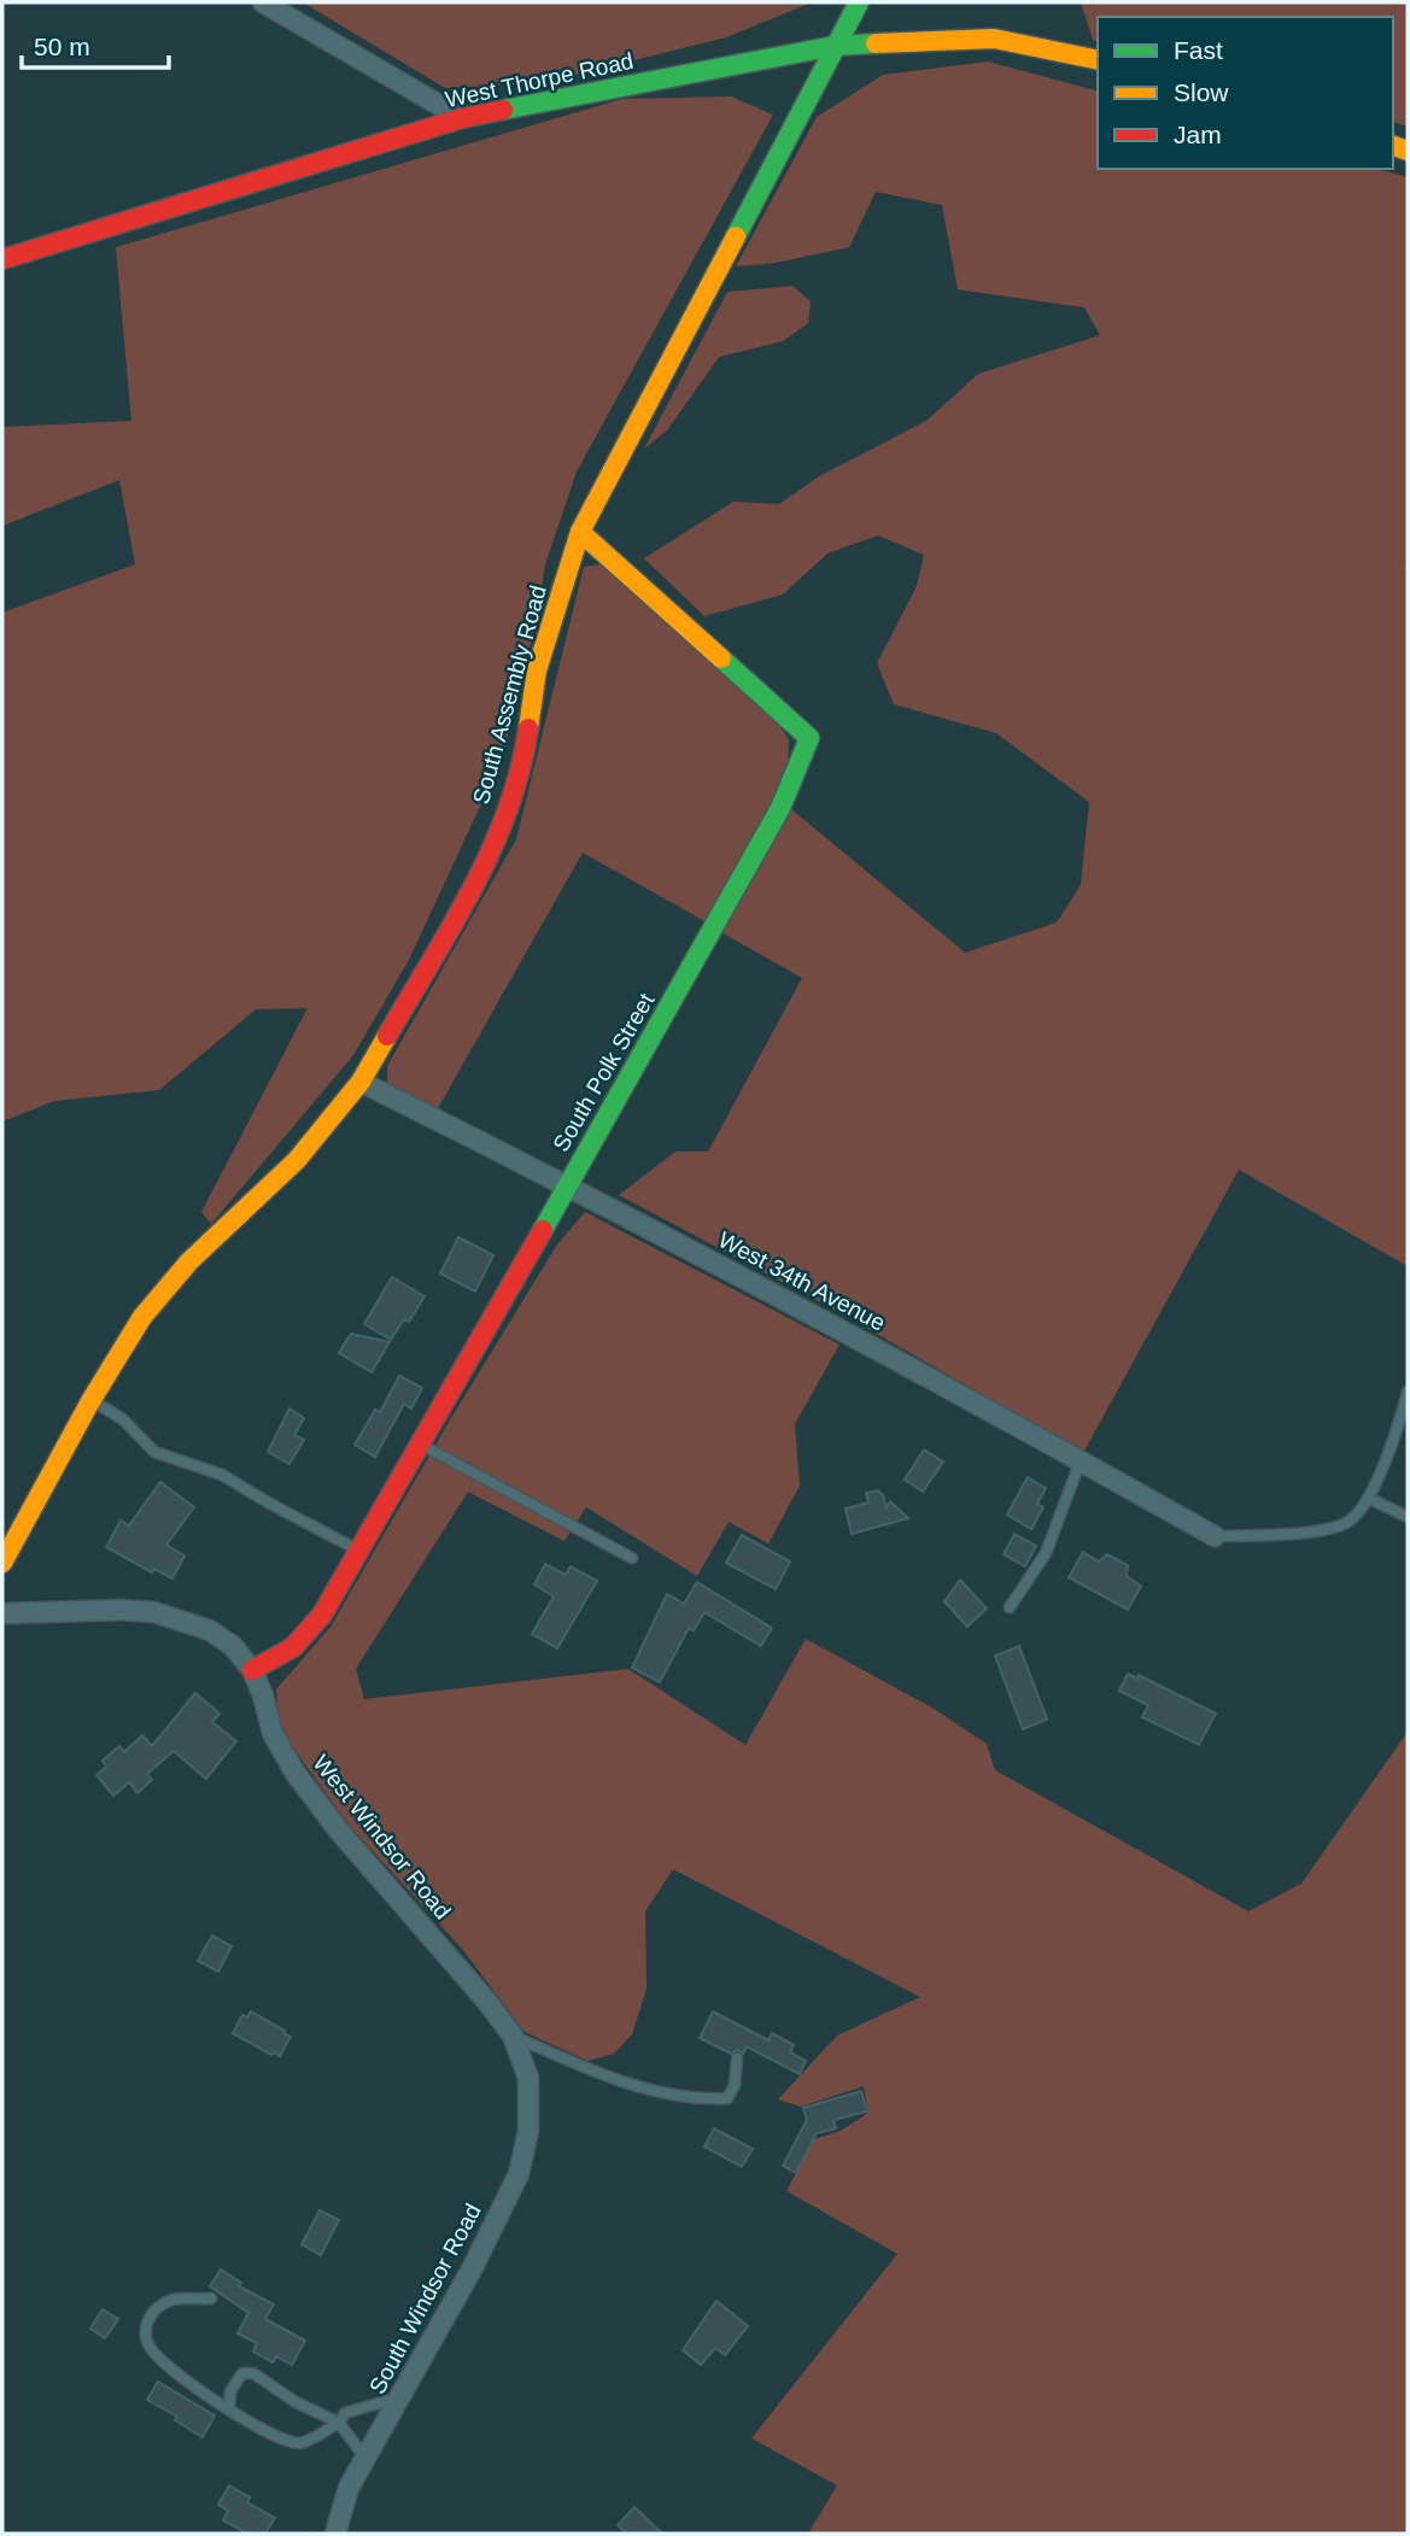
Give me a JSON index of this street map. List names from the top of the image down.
{
  "streets": {
    "street": [
      "West Thorpe Road",
      "South Assembly Road",
      "South Polk Street",
      "West 34th Avenue",
      "West Windsor Road",
      "South Windsor Road"
    ]
  },
  "crossings": [
    ["West Thorpe Road", "South Assembly Road"],
    ["South Assembly Road", "South Polk Street"],
    ["South Assembly Road", "West 34th Avenue"],
    ["South Polk Street", "West 34th Avenue"],
    ["South Polk Street", "West Windsor Road"],
    ["West Windsor Road", "South Windsor Road"]
  ],
  "legend": ["Fast", "Slow", "Jam"],
  "scale_bar": "50 m"
}
